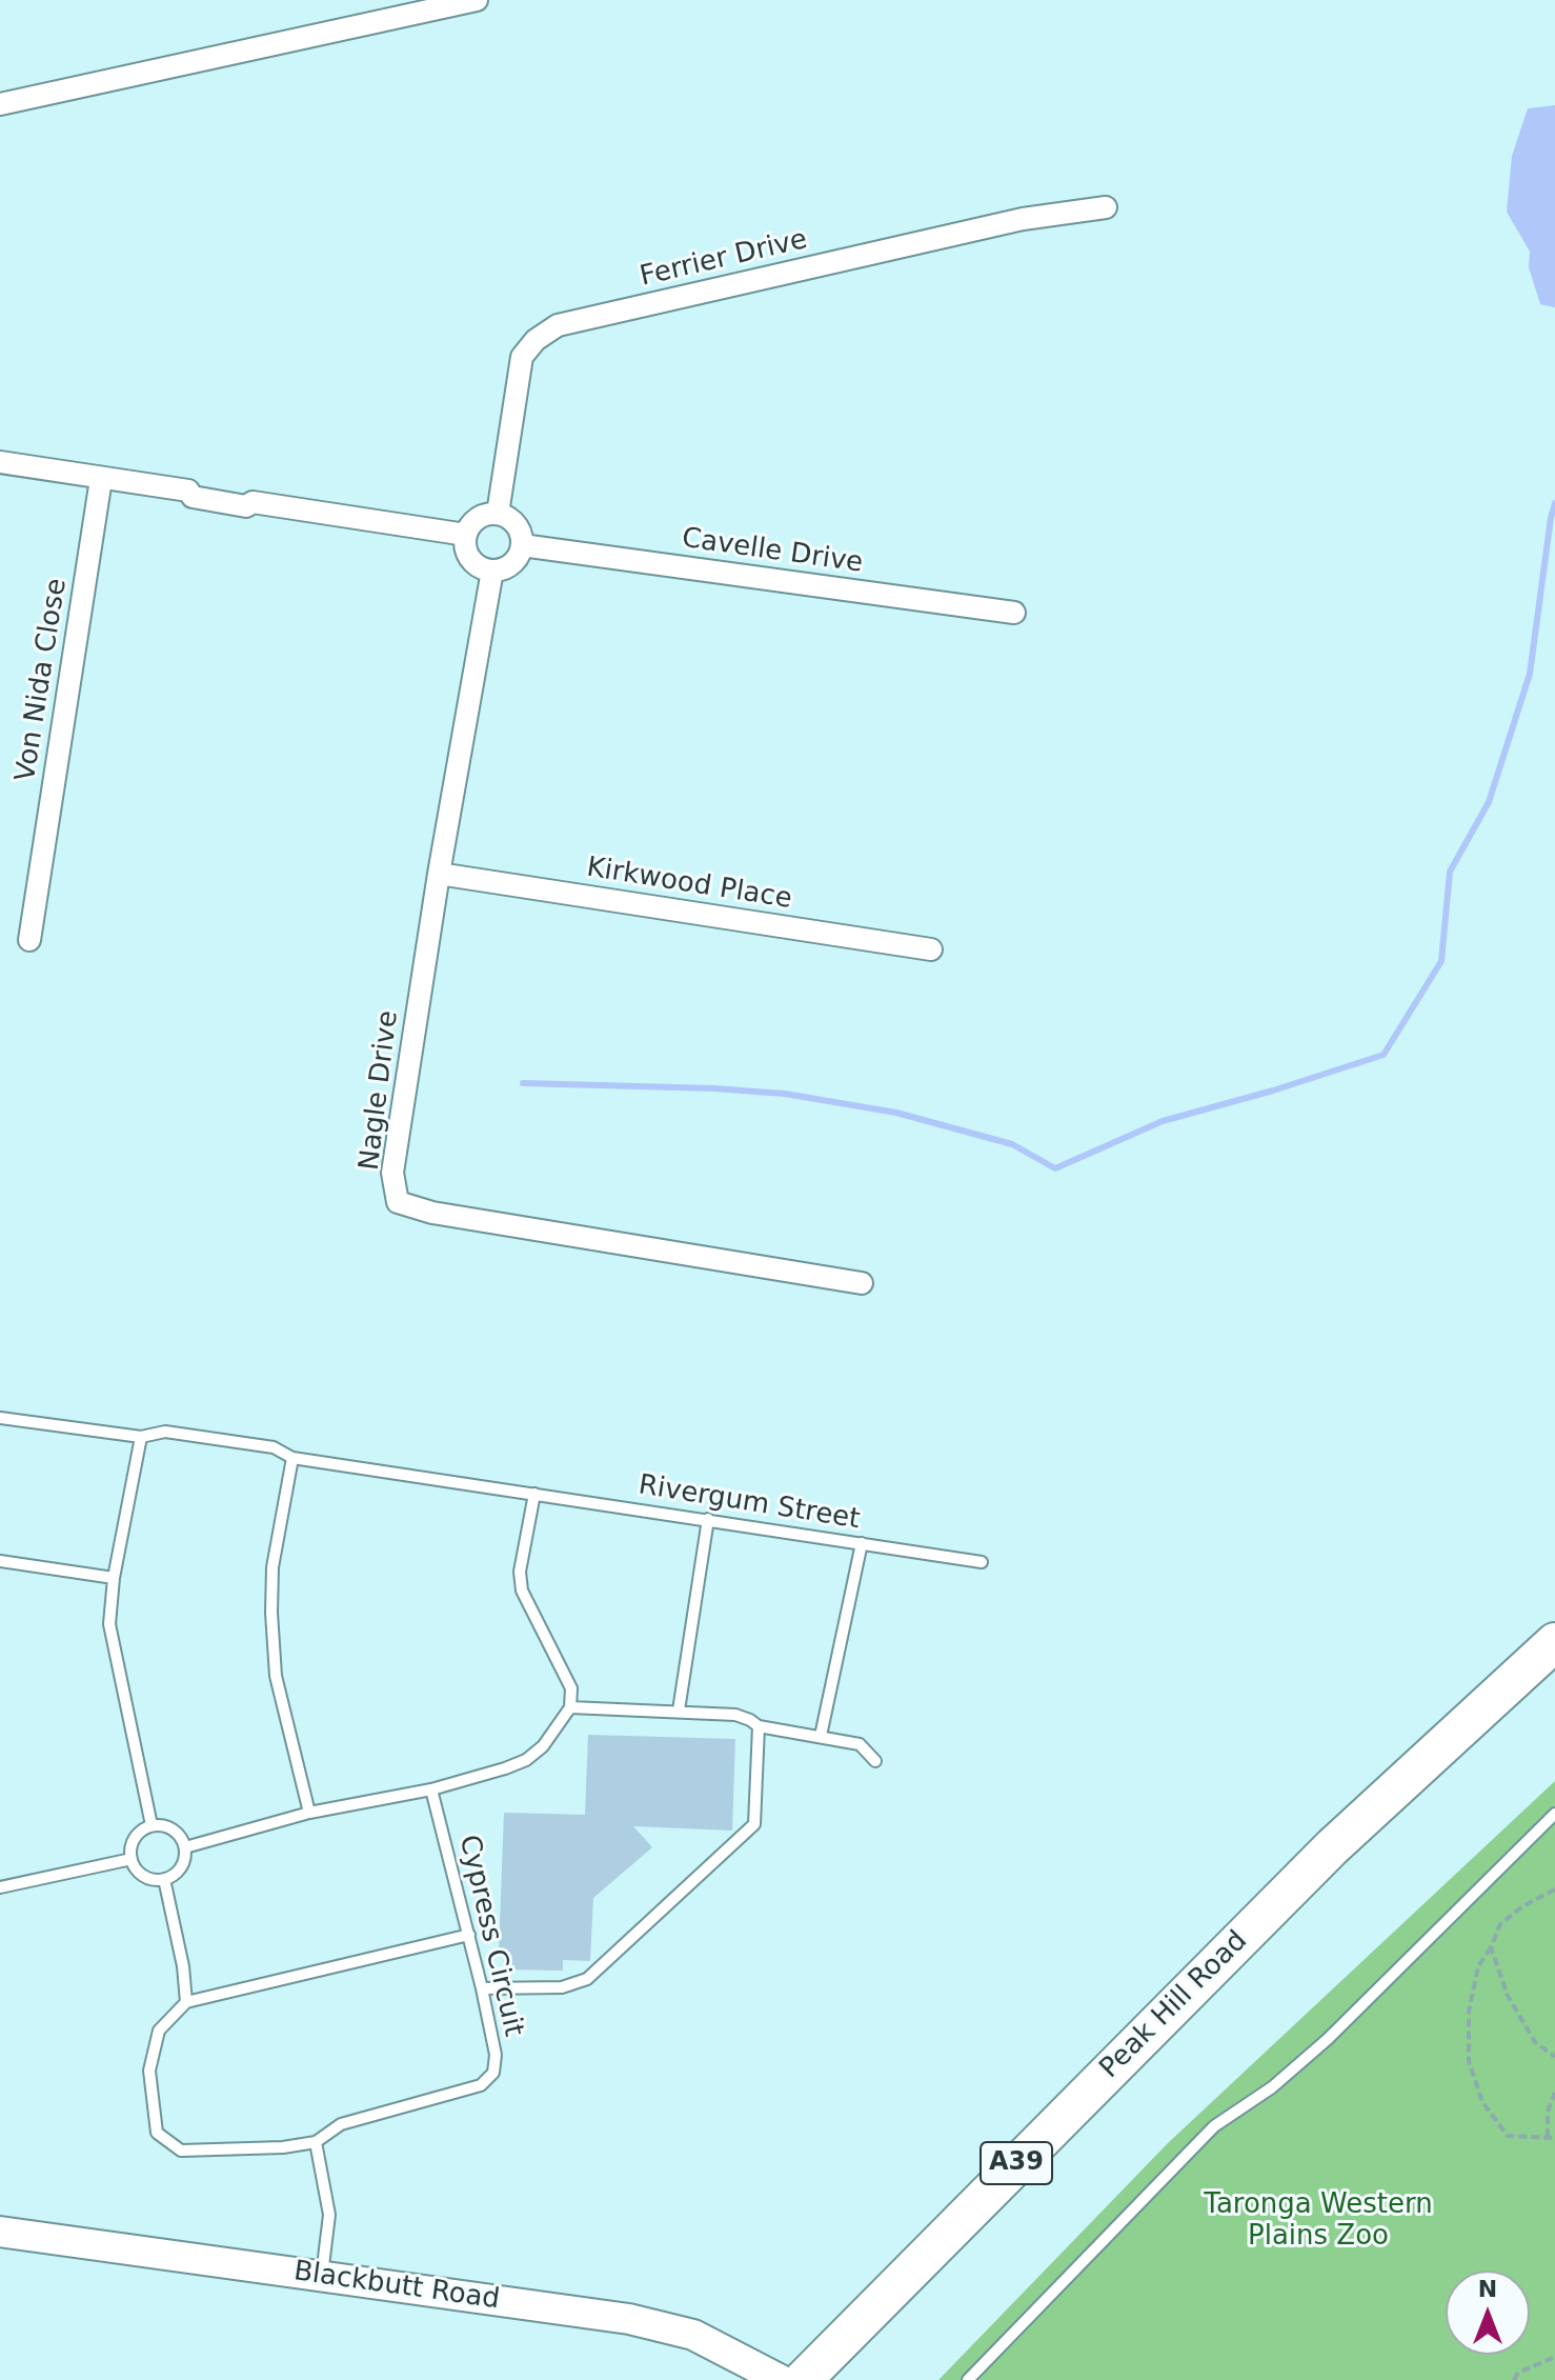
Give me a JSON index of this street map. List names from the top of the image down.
{
  "streets": {
    "highway": ["Peak Hill Road", "A39"],
    "street": [
      "Ferrier Drive",
      "Cavelle Drive",
      "Von Nida Close",
      "Kirkwood Place",
      "Nagle Drive",
      "Blackbutt Road"
    ],
    "lane": ["Rivergum Street", "Cypress Circuit"]
  },
  "crossings": [
    ["Ferrier Drive", "Cavelle Drive"],
    ["Ferrier Drive", "Nagle Drive"],
    ["Cavelle Drive", "Nagle Drive"],
    ["Kirkwood Place", "Nagle Drive"]
  ],
  "parks": ["Taronga Western Plains Zoo"],
  "north": "top"
}
